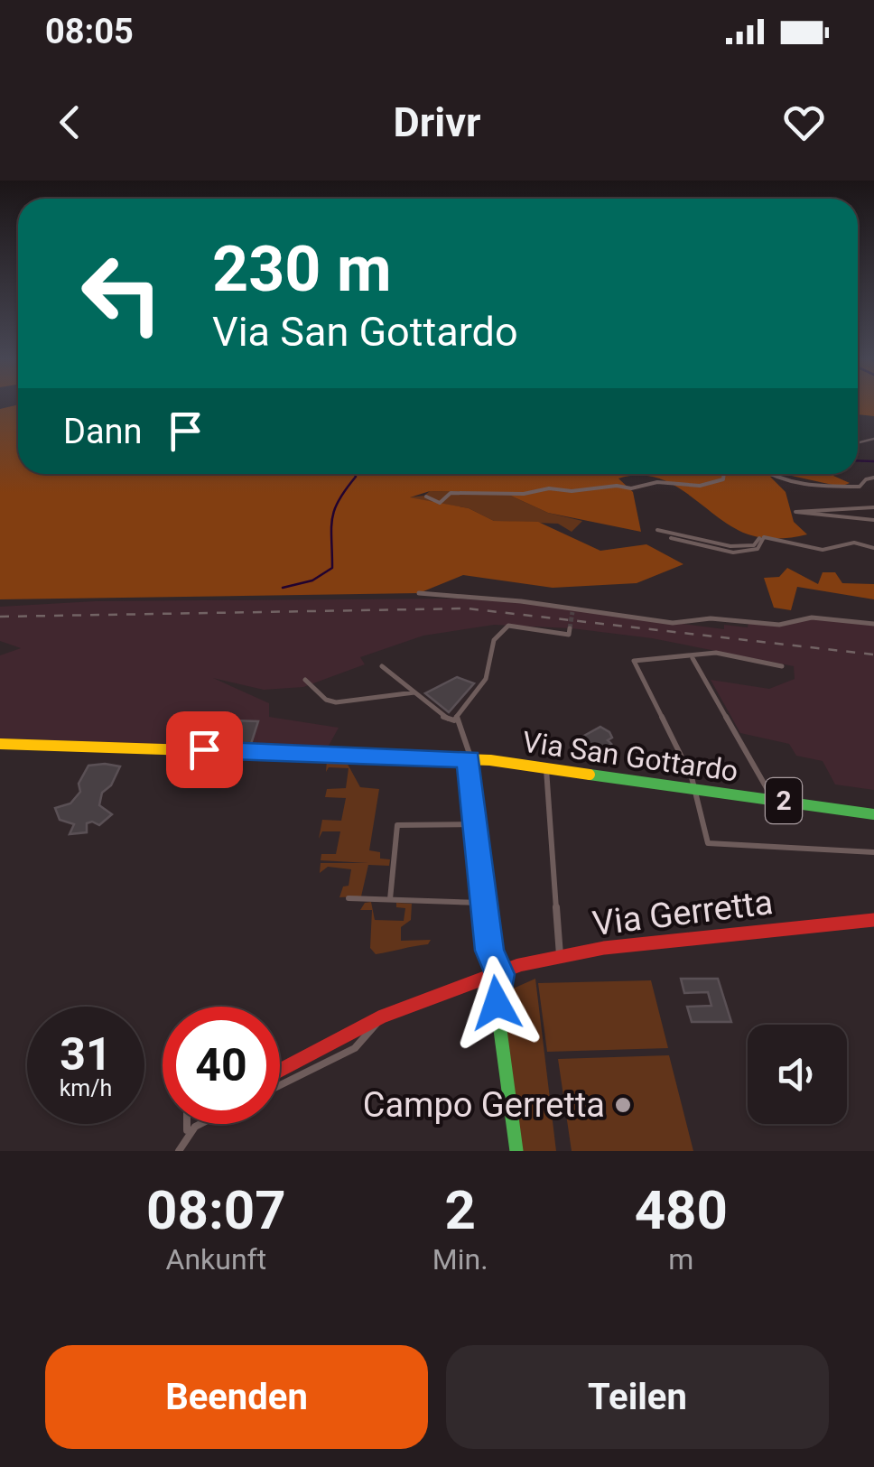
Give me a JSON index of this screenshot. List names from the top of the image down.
{
  "streets": {
    "main road": ["Via San Gottardo", "2", "Via Gerretta"]
  },
  "places": ["Campo Gerretta"],
  "page": {
    "status": "08:05",
    "header": "Drivr",
    "turn": ["230 m", "Via San Gottardo"],
    "then": "Dann",
    "speed": "31 km/h",
    "limit": "40",
    "eta": [
      "08:07",
      "Ankunft",
      "2",
      "Min.",
      "480",
      "m"
    ],
    "buttons": ["Beenden", "Teilen"]
  }
}
